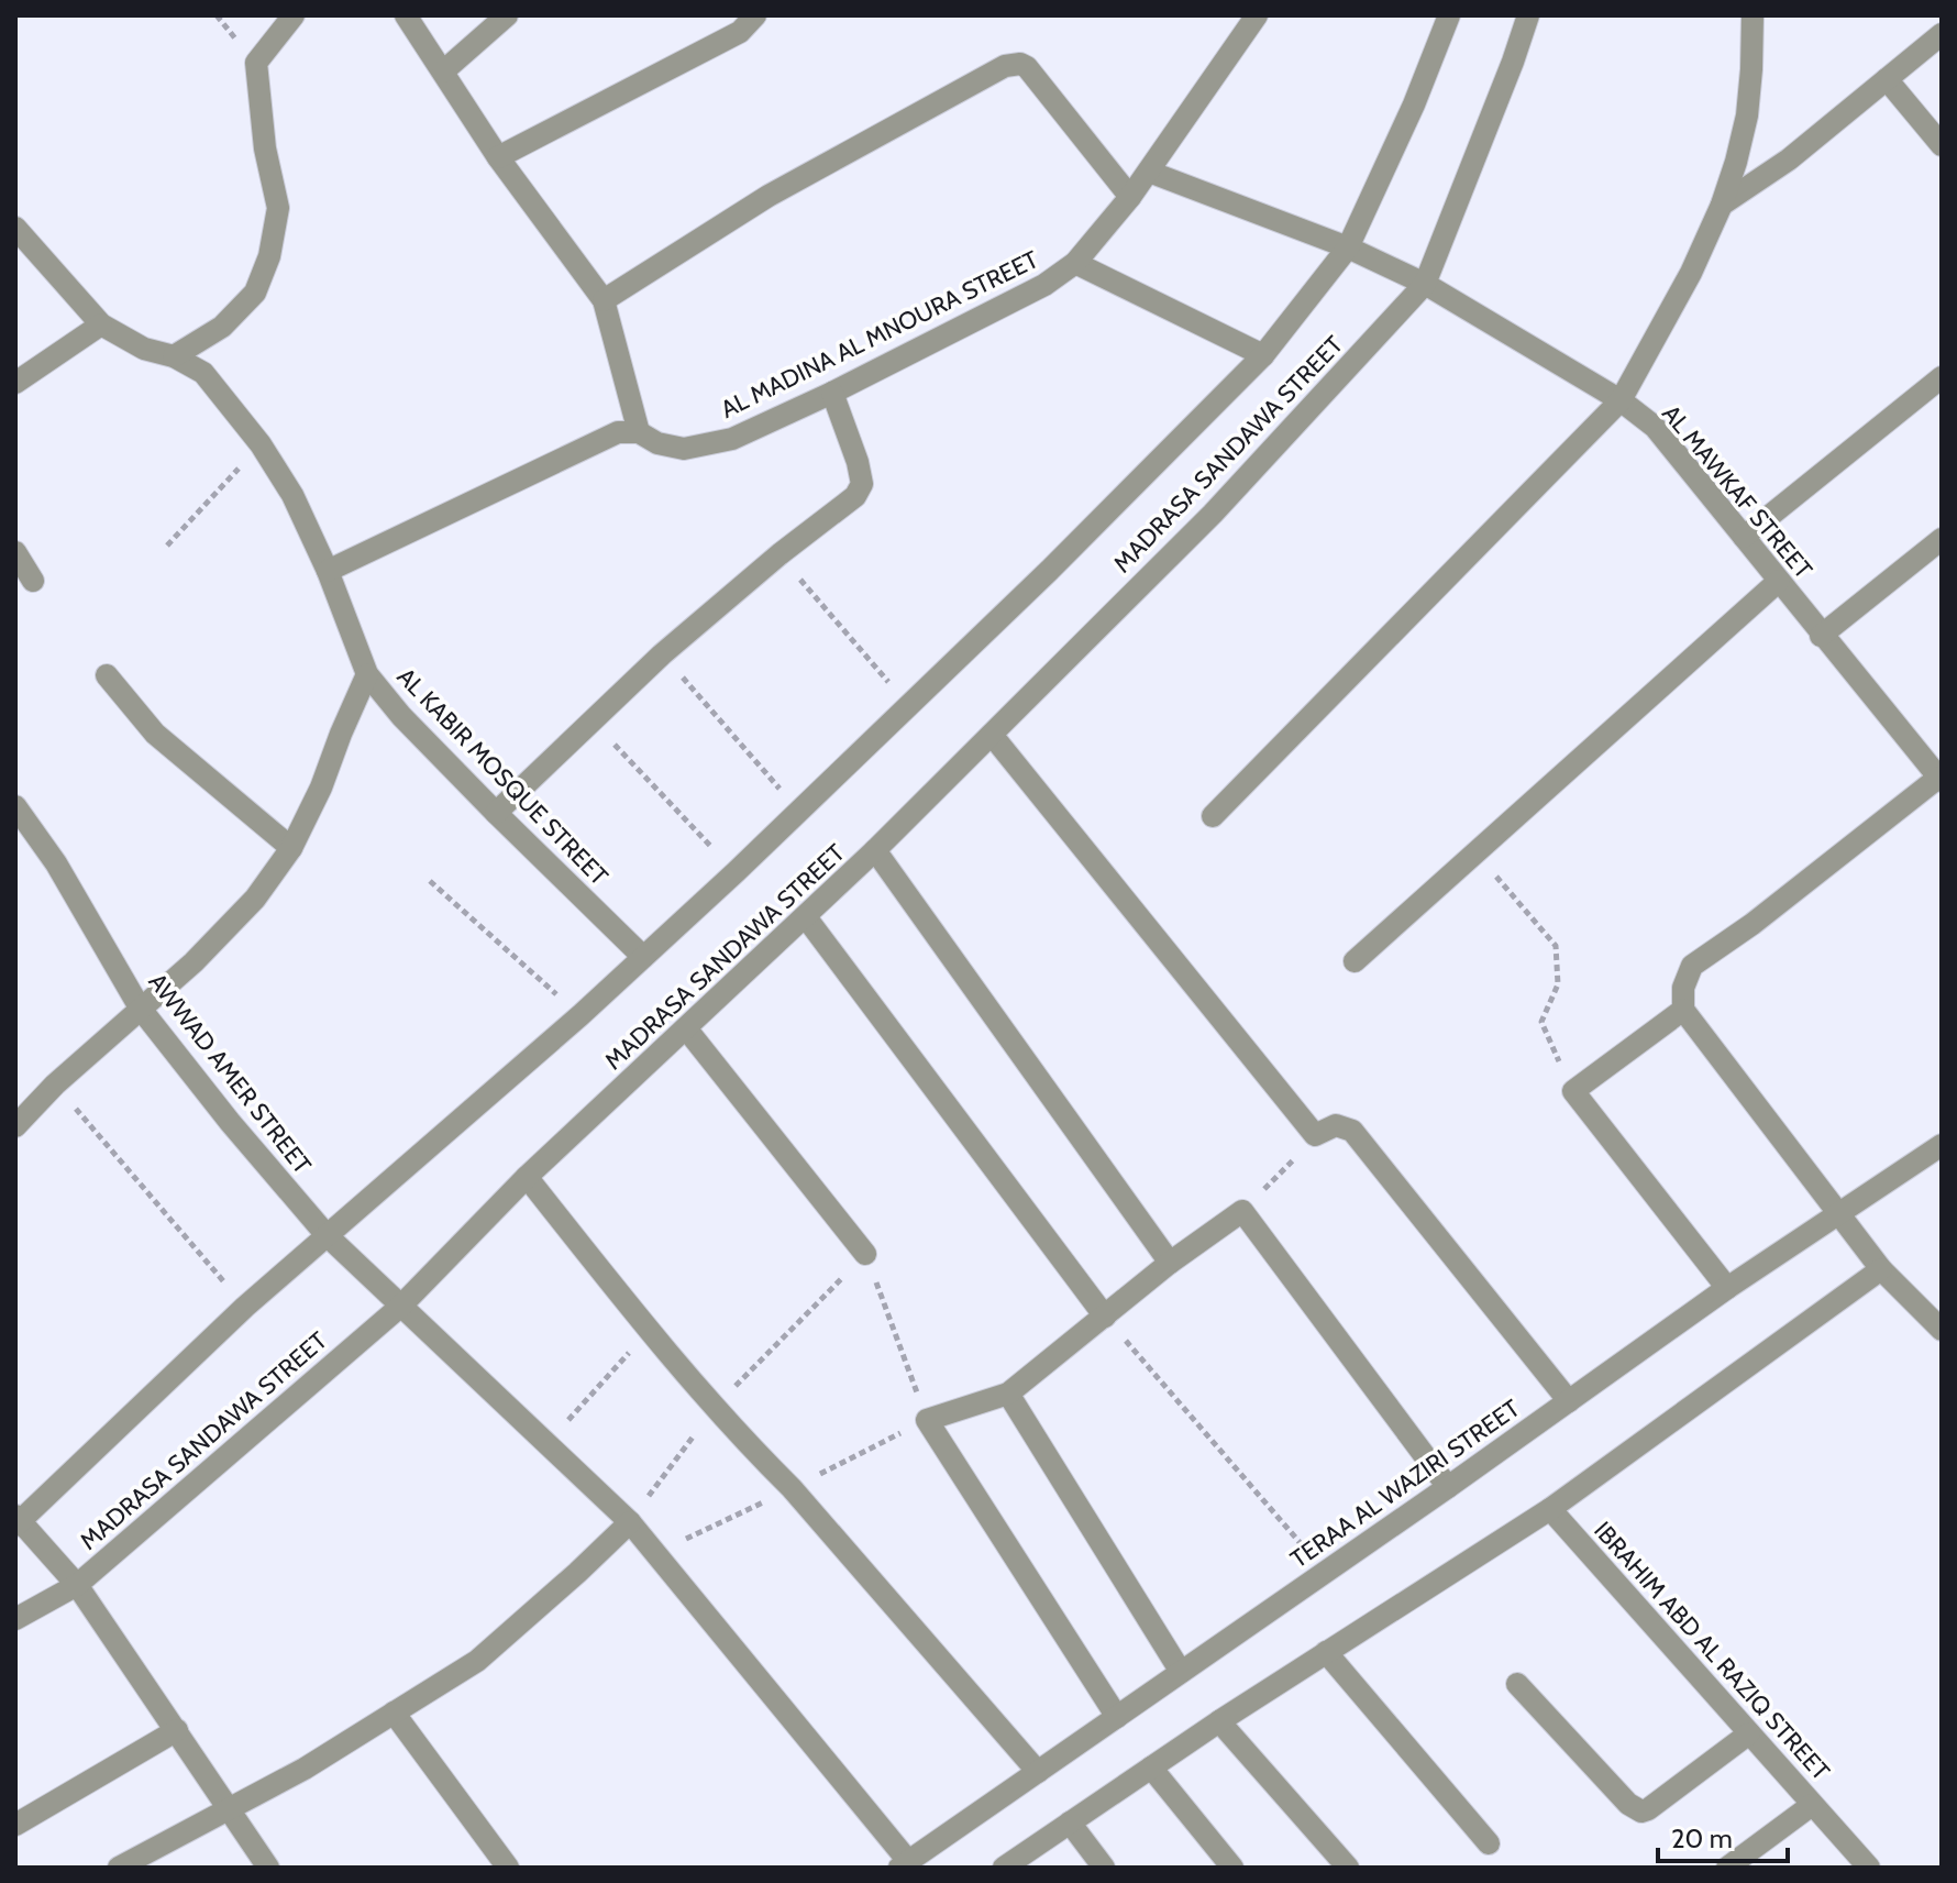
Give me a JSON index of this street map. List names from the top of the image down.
{
  "streets": {
    "street": [
      "AL MADINA AL MNOURA STREET",
      "MADRASA SANDAWA STREET",
      "AL MAWKAF STREET",
      "AL KABIR MOSQUE STREET",
      "AWWAD AMER STREET",
      "TERAA AL WAZIRI STREET",
      "IBRAHIM ABD AL RAZIQ STREET"
    ]
  },
  "crossings": [
    ["AL MADINA AL MNOURA STREET", "AL MAWKAF STREET"],
    ["MADRASA SANDAWA STREET", "AL MAWKAF STREET"],
    ["MADRASA SANDAWA STREET", "AL KABIR MOSQUE STREET"],
    ["MADRASA SANDAWA STREET", "AWWAD AMER STREET"],
    ["AWWAD AMER STREET", "TERAA AL WAZIRI STREET"]
  ],
  "scale_bar": "20 m"
}
